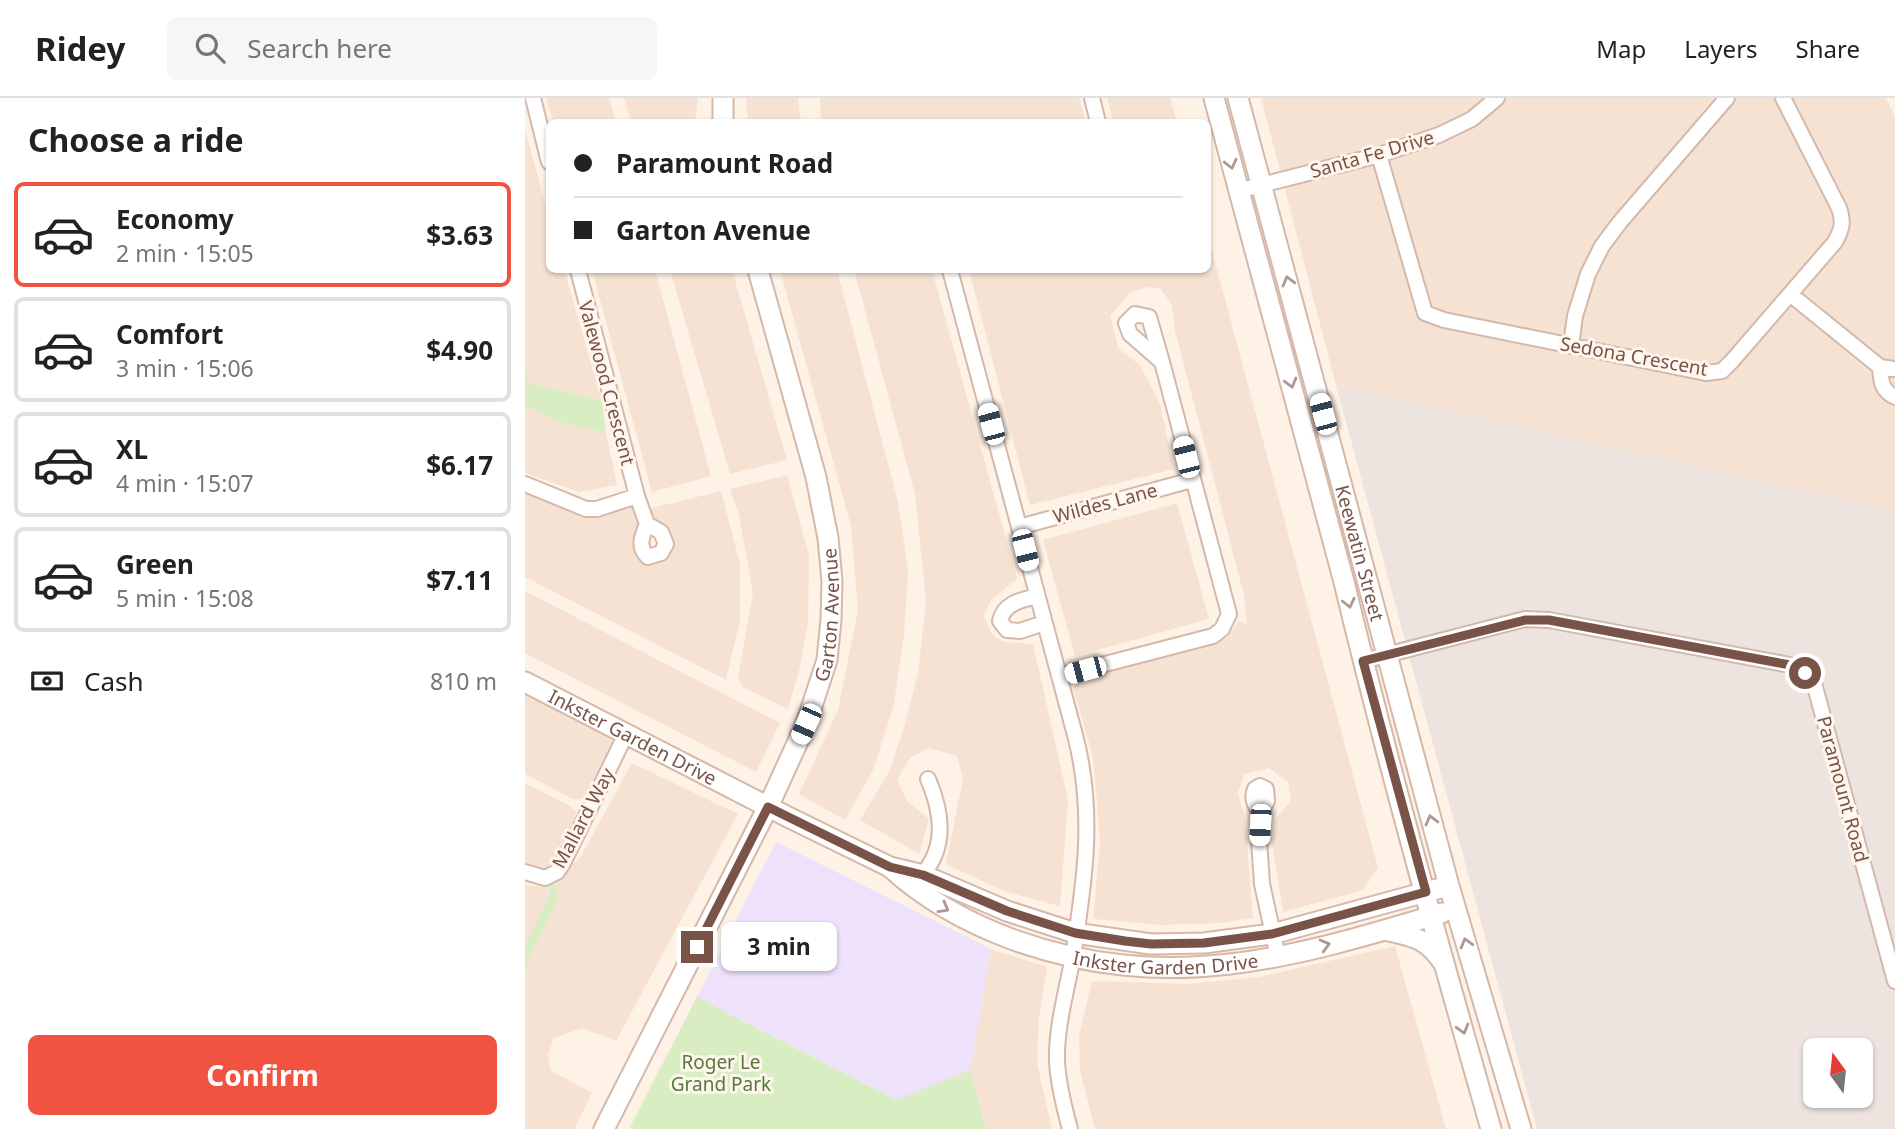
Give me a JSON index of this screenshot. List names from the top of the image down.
{
  "streets": {
    "street": [
      "Santa Fe Drive",
      "Sedona Crescent",
      "Valewood Crescent",
      "Wildes Lane",
      "Keewatin Street",
      "Garton Avenue",
      "Inkster Garden Drive",
      "Paramount Road",
      "Mallard Way"
    ]
  },
  "crossings": [
    ["Santa Fe Drive", "Sedona Crescent"],
    ["Santa Fe Drive", "Keewatin Street"],
    ["Keewatin Street", "Inkster Garden Drive"],
    ["Keewatin Street", "Paramount Road"],
    ["Garton Avenue", "Inkster Garden Drive"],
    ["Inkster Garden Drive", "Mallard Way"]
  ],
  "parks": ["Roger Le Grand Park"],
  "north": "top",
  "page": {
    "header": "Ridey",
    "search": "Search here",
    "nav": ["Map", "Layers", "Share"],
    "heading": "Choose a ride",
    "banner": ["Paramount Road", "Garton Avenue"],
    "list": [
      {
        "name": "Economy",
        "note": "2 min · 15:05",
        "value": "$3.63"
      },
      {
        "name": "Comfort",
        "note": "3 min · 15:06",
        "value": "$4.90"
      },
      {
        "name": "XL",
        "note": "4 min · 15:07",
        "value": "$6.17"
      },
      {
        "name": "Green",
        "note": "5 min · 15:08",
        "value": "$7.11"
      }
    ],
    "pay": ["Cash", "810 m"],
    "bubble": "3 min",
    "buttons": "Confirm"
  }
}
